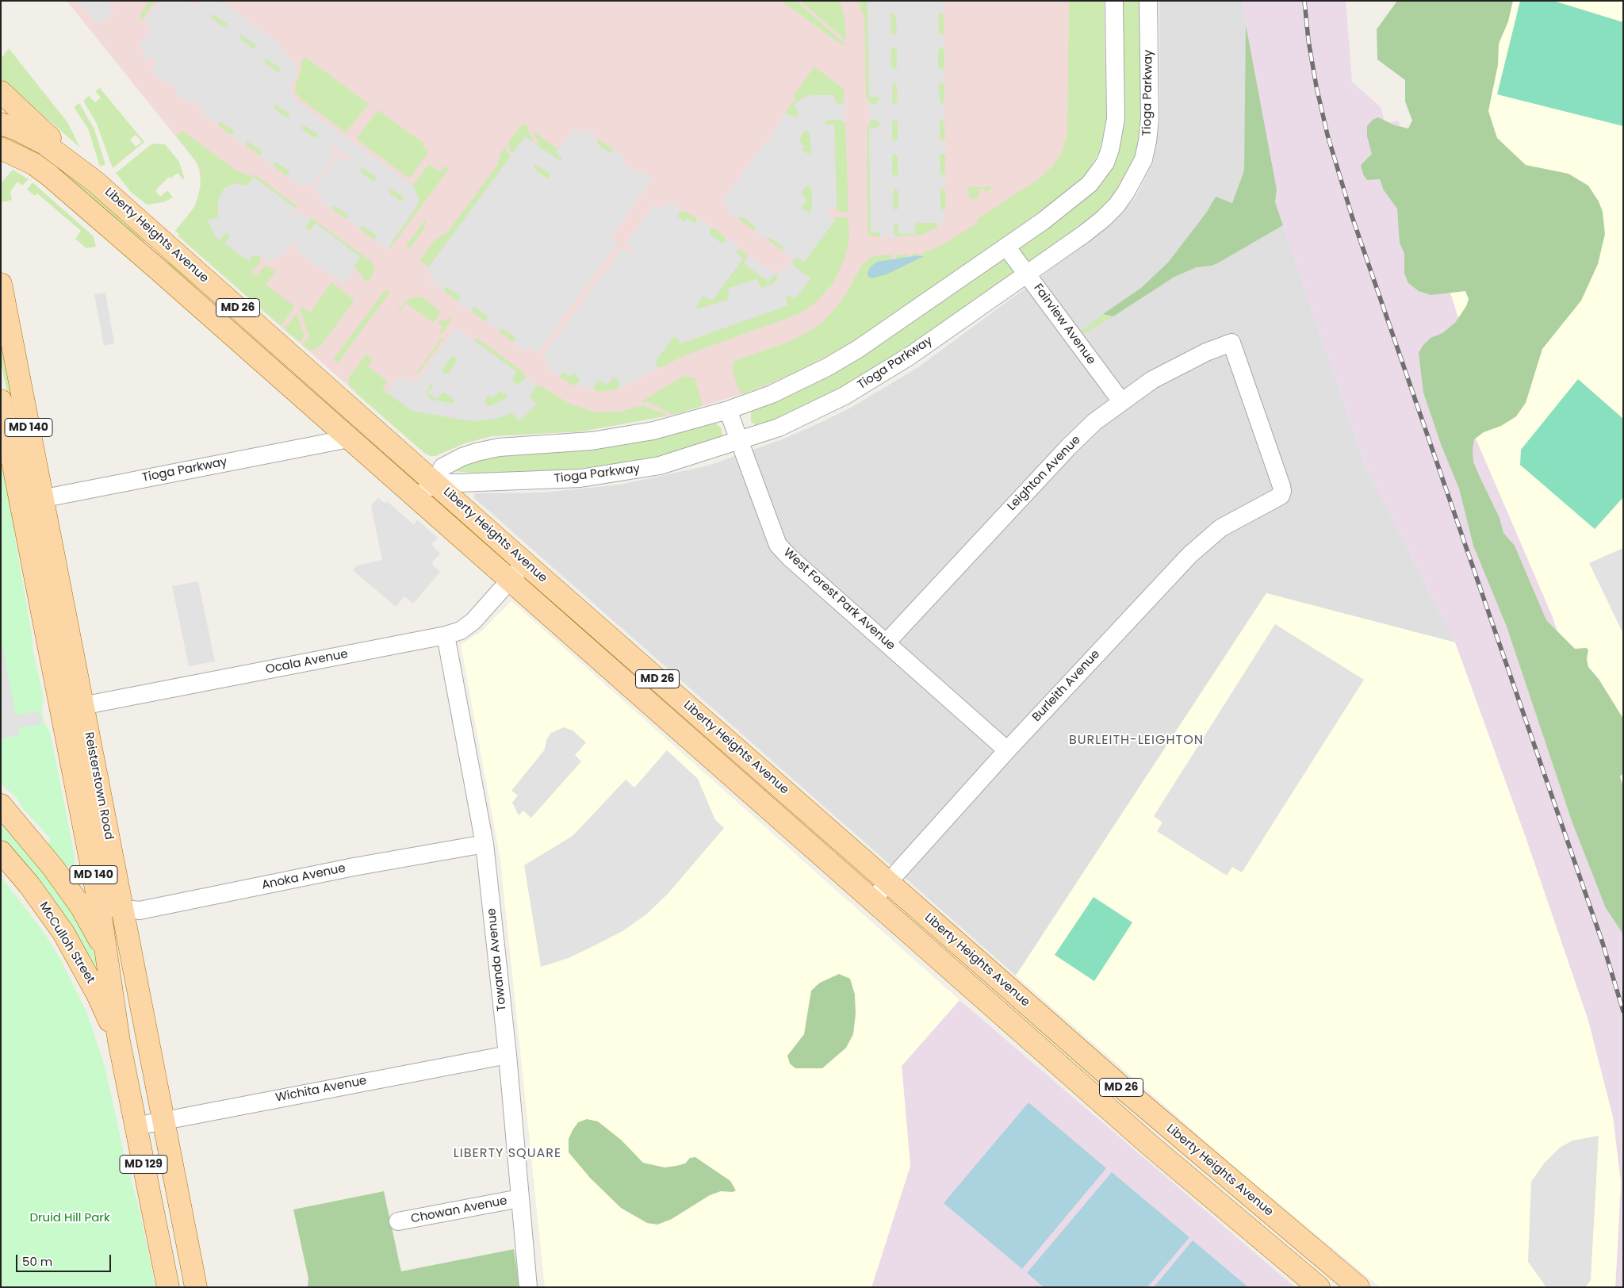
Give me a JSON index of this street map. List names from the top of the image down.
{
  "streets": {
    "main road": [
      "Liberty Heights Avenue",
      "MD 26",
      "MD 140",
      "Reisterstown Road",
      "McCulloh Street",
      "MD 129"
    ],
    "street": [
      "Tioga Parkway",
      "Fairview Avenue",
      "Leighton Avenue",
      "West Forest Park Avenue",
      "Ocala Avenue",
      "Burleith Avenue",
      "Anoka Avenue",
      "Towanda Avenue",
      "Wichita Avenue",
      "Chowan Avenue"
    ]
  },
  "crossings": [
    ["Tioga Parkway", "Liberty Heights Avenue"],
    ["Tioga Parkway", "Fairview Avenue"],
    ["Tioga Parkway", "West Forest Park Avenue"],
    ["Tioga Parkway", "Reisterstown Road"],
    ["Liberty Heights Avenue", "Ocala Avenue"],
    ["Liberty Heights Avenue", "Burleith Avenue"],
    ["Fairview Avenue", "Leighton Avenue"],
    ["Leighton Avenue", "West Forest Park Avenue"],
    ["Leighton Avenue", "Burleith Avenue"],
    ["West Forest Park Avenue", "Burleith Avenue"],
    ["Ocala Avenue", "Reisterstown Road"],
    ["Ocala Avenue", "Towanda Avenue"],
    ["Reisterstown Road", "Anoka Avenue"],
    ["Reisterstown Road", "McCulloh Street"],
    ["Reisterstown Road", "Wichita Avenue"],
    ["Reisterstown Road", "MD 129"],
    ["Anoka Avenue", "Towanda Avenue"],
    ["Towanda Avenue", "Wichita Avenue"],
    ["Towanda Avenue", "Chowan Avenue"]
  ],
  "districts": ["BURLEITH-LEIGHTON", "LIBERTY SQUARE"],
  "parks": ["Druid Hill Park"],
  "scale_bar": "50 m"
}
